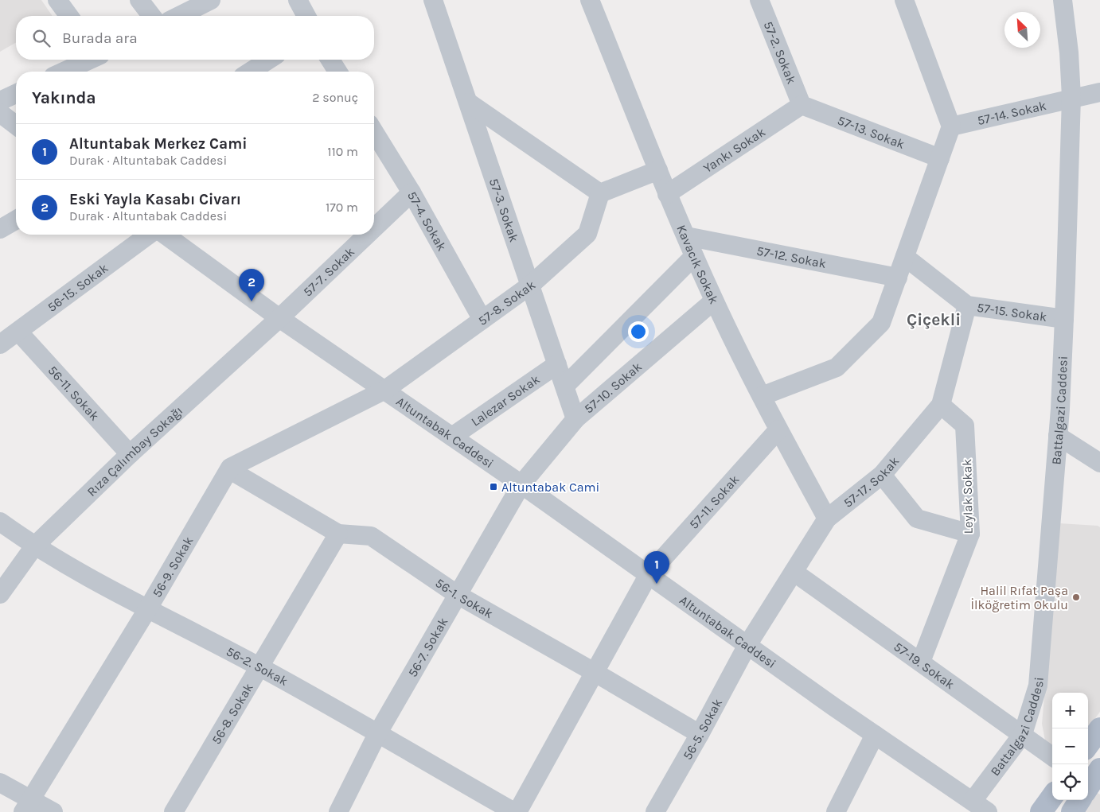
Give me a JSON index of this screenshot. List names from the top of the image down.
{
  "streets": {
    "street": [
      "57-2. Sokak",
      "57-14. Sokak",
      "57-13. Sokak",
      "Yankı Sokak",
      "57-3. Sokak",
      "57-4. Sokak",
      "57-12. Sokak",
      "Kavacık Sokak",
      "57-7. Sokak",
      "56-15. Sokak",
      "57-8. Sokak",
      "57-15. Sokak",
      "57-10. Sokak",
      "56-11. Sokak",
      "Lalezar Sokak",
      "Battalgazi Caddesi",
      "Altuntabak Caddesi",
      "Rıza Çalımbay Sokağı",
      "57-17. Sokak",
      "Leylak Sokak",
      "57-11. Sokak",
      "56-9. Sokak",
      "56-1. Sokak",
      "56-7. Sokak",
      "57-19. Sokak",
      "56-2. Sokak",
      "56-8. Sokak",
      "56-5. Sokak"
    ]
  },
  "crossings": [
    ["57-2. Sokak", "57-13. Sokak"],
    ["57-2. Sokak", "Yankı Sokak"],
    ["57-14. Sokak", "Battalgazi Caddesi"],
    ["57-13. Sokak", "Yankı Sokak"],
    ["Yankı Sokak", "Kavacık Sokak"],
    ["57-3. Sokak", "57-8. Sokak"],
    ["57-3. Sokak", "57-10. Sokak"],
    ["57-3. Sokak", "Lalezar Sokak"],
    ["57-4. Sokak", "57-7. Sokak"],
    ["57-4. Sokak", "57-8. Sokak"],
    ["57-12. Sokak", "Kavacık Sokak"],
    ["Kavacık Sokak", "57-10. Sokak"],
    ["Kavacık Sokak", "57-17. Sokak"],
    ["Kavacık Sokak", "57-11. Sokak"],
    ["57-7. Sokak", "Altuntabak Caddesi"],
    ["57-7. Sokak", "Rıza Çalımbay Sokağı"],
    ["56-15. Sokak", "56-11. Sokak"],
    ["57-8. Sokak", "Altuntabak Caddesi"],
    ["57-8. Sokak", "56-9. Sokak"],
    ["57-15. Sokak", "Battalgazi Caddesi"],
    ["57-15. Sokak", "57-17. Sokak"],
    ["57-10. Sokak", "Altuntabak Caddesi"],
    ["57-10. Sokak", "56-7. Sokak"],
    ["56-11. Sokak", "Rıza Çalımbay Sokağı"],
    ["Lalezar Sokak", "Altuntabak Caddesi"],
    ["Battalgazi Caddesi", "Altuntabak Caddesi"],
    ["Battalgazi Caddesi", "57-19. Sokak"],
    ["Altuntabak Caddesi", "Rıza Çalımbay Sokağı"],
    ["Altuntabak Caddesi", "57-17. Sokak"],
    ["Altuntabak Caddesi", "57-11. Sokak"],
    ["Altuntabak Caddesi", "56-9. Sokak"],
    ["Altuntabak Caddesi", "56-7. Sokak"],
    ["Altuntabak Caddesi", "56-5. Sokak"],
    ["Rıza Çalımbay Sokağı", "56-2. Sokak"],
    ["57-17. Sokak", "Leylak Sokak"],
    ["57-17. Sokak", "57-19. Sokak"],
    ["57-17. Sokak", "56-5. Sokak"],
    ["Leylak Sokak", "57-19. Sokak"],
    ["57-11. Sokak", "56-1. Sokak"],
    ["56-9. Sokak", "56-1. Sokak"],
    ["56-9. Sokak", "56-2. Sokak"],
    ["56-1. Sokak", "56-7. Sokak"],
    ["56-1. Sokak", "56-8. Sokak"],
    ["56-1. Sokak", "56-5. Sokak"],
    ["56-7. Sokak", "56-2. Sokak"],
    ["56-2. Sokak", "56-8. Sokak"]
  ],
  "districts": ["Çiçekli"],
  "places": {
    "transit": ["Altuntabak Cami"],
    "other": ["Halil Rıfat Paşa İlköğretim Okulu"]
  },
  "north": "top left",
  "page": {
    "search": "Burada ara",
    "heading": ["Yakında", "2 sonuç"],
    "list": [
      {
        "mark": "1",
        "name": "Altuntabak Merkez Cami",
        "note": "Durak · Altuntabak Caddesi",
        "value": "110 m"
      },
      {
        "mark": "2",
        "name": "Eski Yayla Kasabı Civarı",
        "note": "Durak · Altuntabak Caddesi",
        "value": "170 m"
      }
    ],
    "pins": ["2", "1"],
    "map_buttons": ["+", "−"]
  }
}
